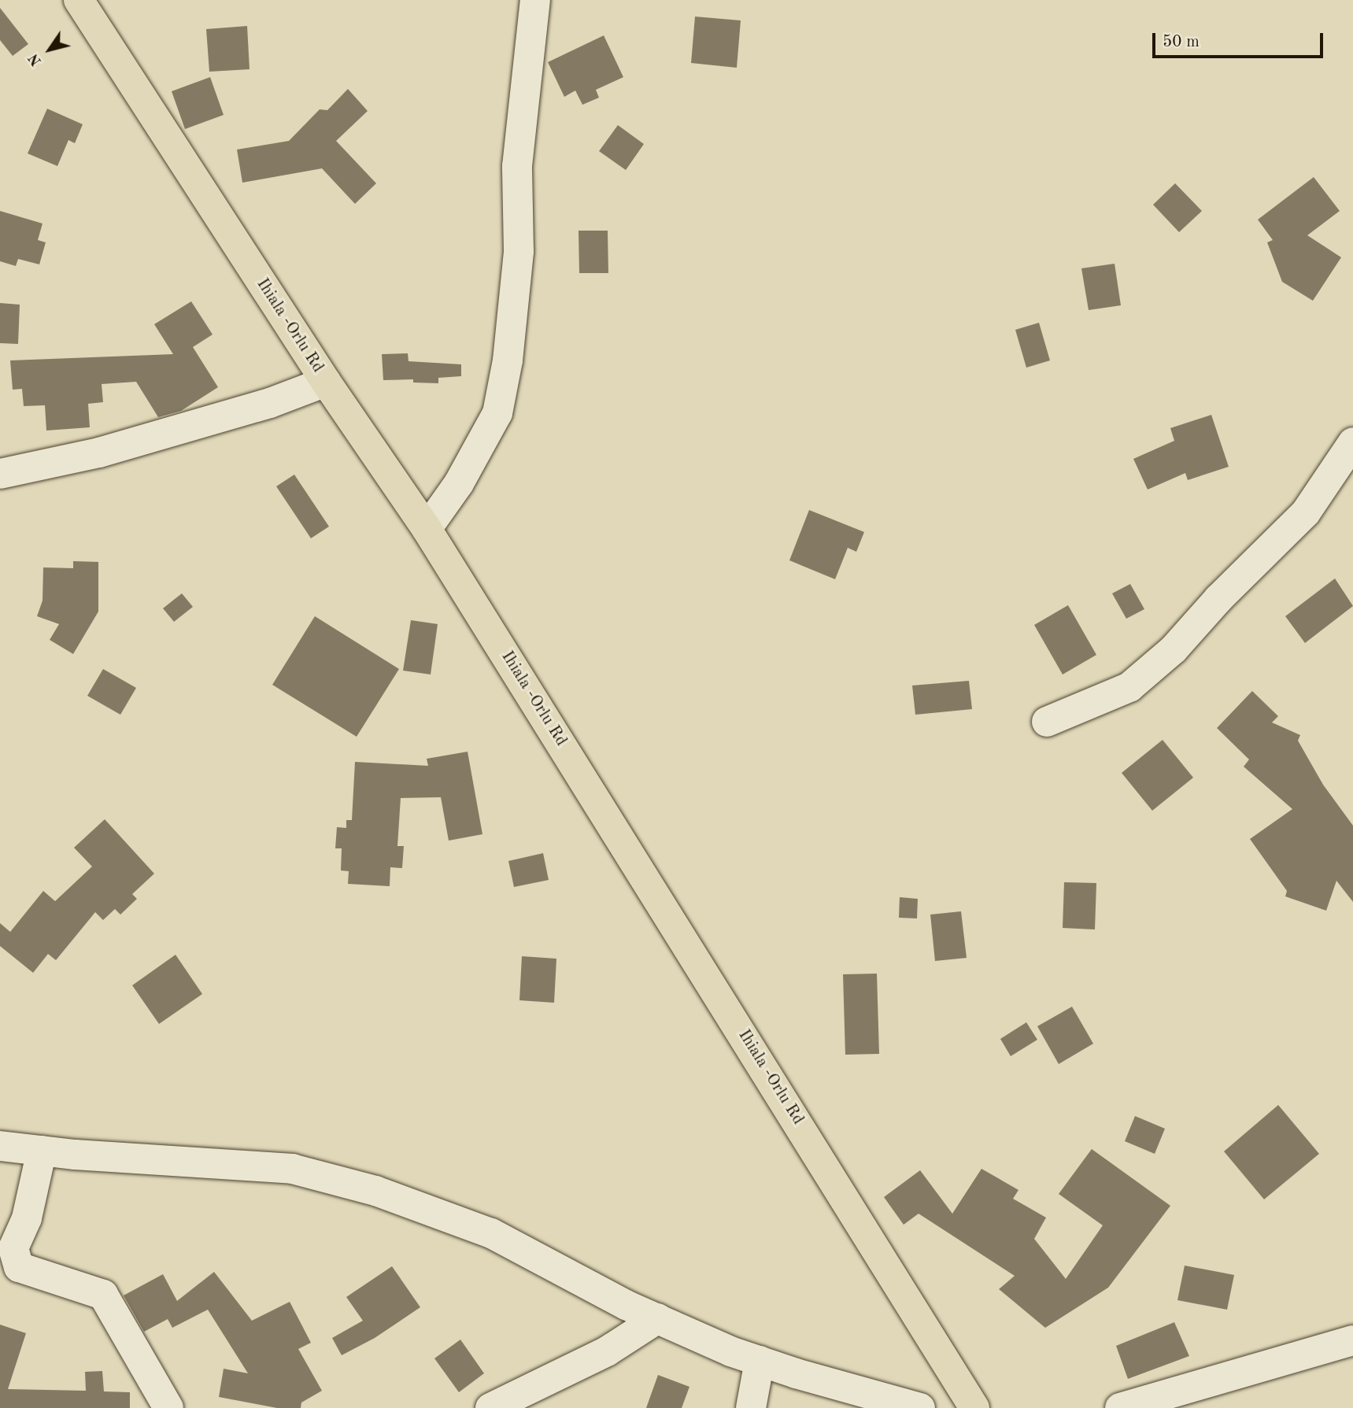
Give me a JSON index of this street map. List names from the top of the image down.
{
  "streets": {
    "main road": ["Ihiala -Orlu Rd"]
  },
  "scale_bar": "50 m",
  "north": "bottom left"
}
